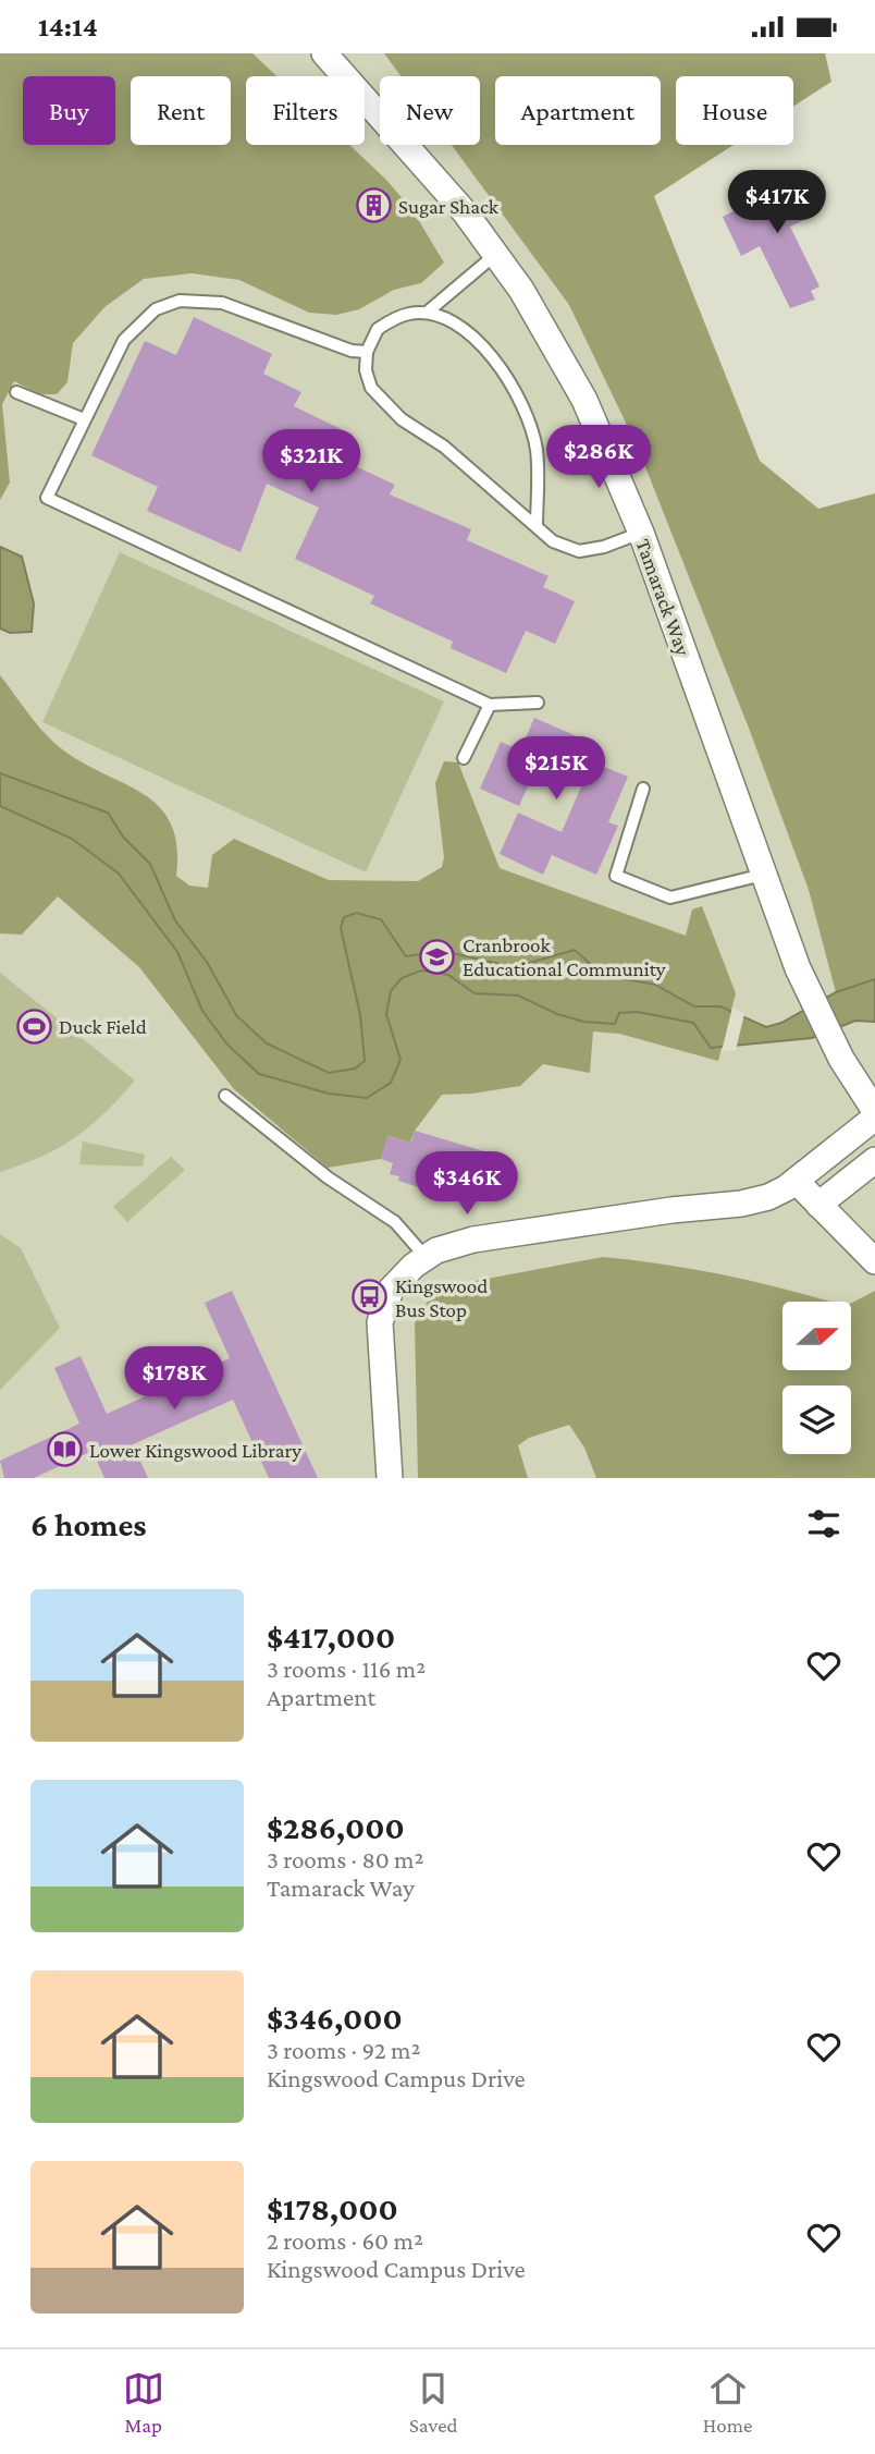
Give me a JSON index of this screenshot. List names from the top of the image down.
{
  "streets": {
    "street": ["Tamarack Way"]
  },
  "places": {
    "building": ["Sugar Shack"],
    "school or university": ["Cranbrook Educational Community"],
    "sports": ["Duck Field"],
    "bus stop": ["Kingswood Bus Stop"],
    "library": ["Lower Kingswood Library"]
  },
  "north": "right",
  "page": {
    "status": "14:14",
    "chip": [
      "Buy",
      "Rent",
      "Filters",
      "New",
      "Apartment",
      "House"
    ],
    "price": [
      "$417K",
      "$286K",
      "$321K",
      "$215K",
      "$346K",
      "$178K"
    ],
    "heading": "6 homes",
    "list": [
      {
        "name": "$417,000",
        "note": "3 rooms · 116 m² · Apartment"
      },
      {
        "name": "$286,000",
        "note": "3 rooms · 80 m² · Tamarack Way"
      },
      {
        "name": "$346,000",
        "note": "3 rooms · 92 m² · Kingswood Campus Drive"
      },
      {
        "name": "$178,000",
        "note": "2 rooms · 60 m² · Kingswood Campus Drive"
      }
    ],
    "tabs": ["Map", "Saved", "Home"]
  }
}
